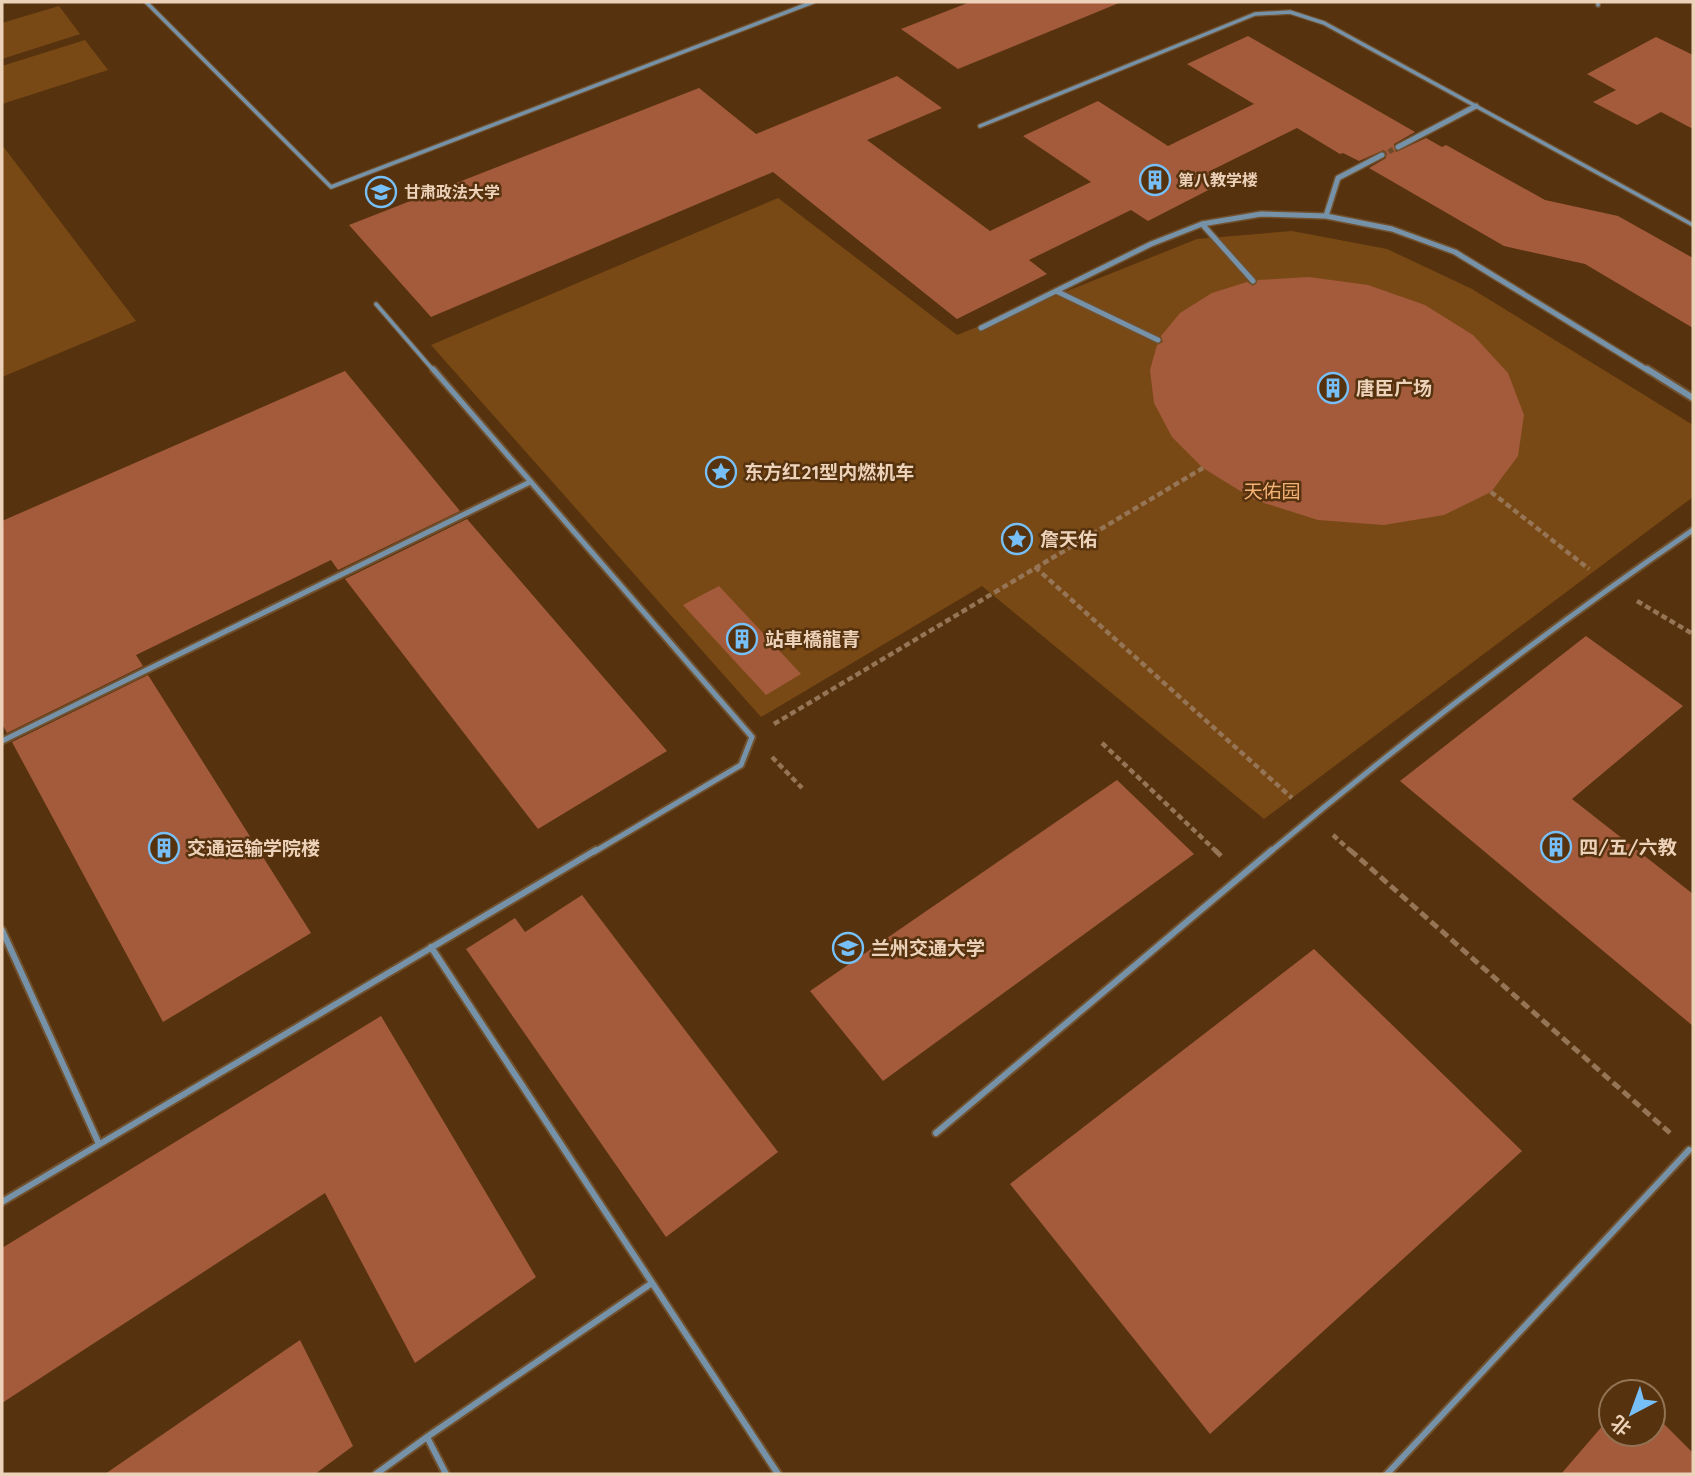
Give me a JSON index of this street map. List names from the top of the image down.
{
  "parks": ["天佑园"],
  "places": {
    "building": [
      "第八教学楼",
      "唐臣广场",
      "站車橋龍青",
      "四/五/六教",
      "交通运输学院楼"
    ],
    "school or university": ["甘肃政法大学", "兰州交通大学"],
    "place": ["东方红21型内燃机车", "詹天佑"]
  },
  "north": "bottom left"
}
